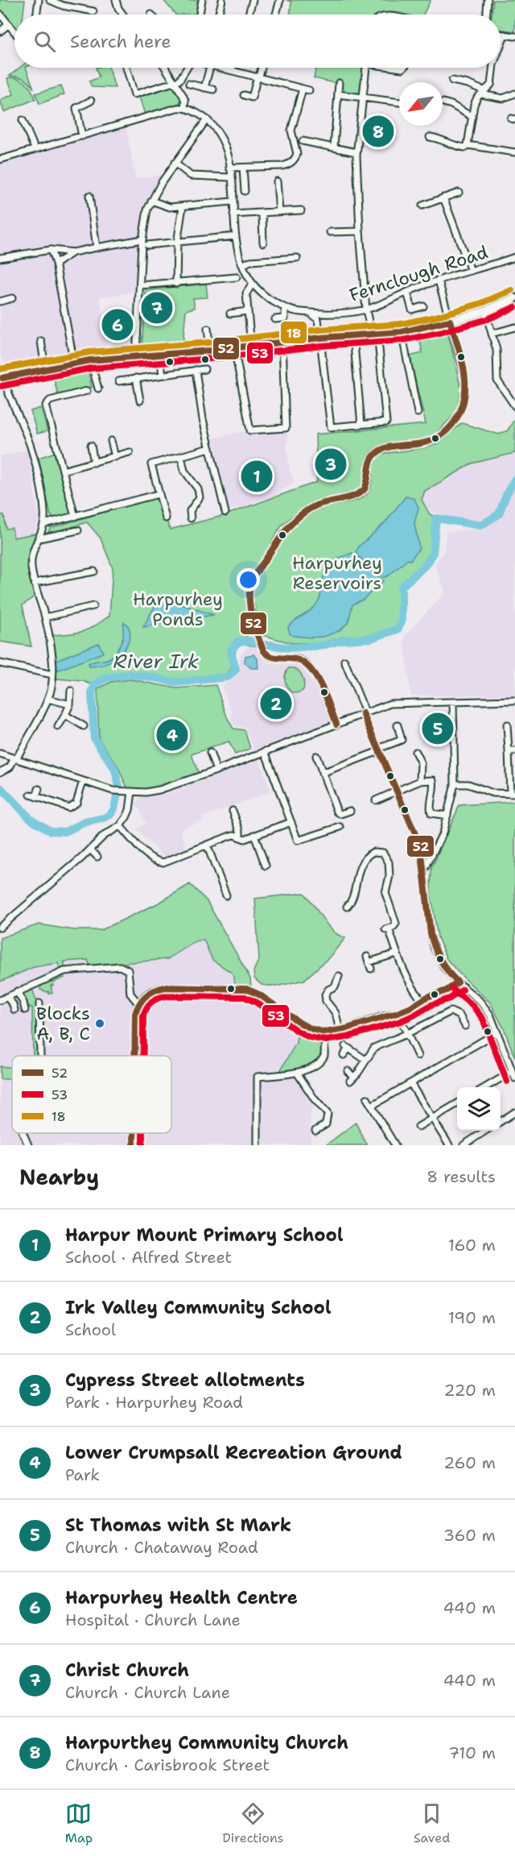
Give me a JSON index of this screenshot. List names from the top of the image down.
{
  "streets": {
    "street": ["Fernclough Road"]
  },
  "water": ["River Irk"],
  "parks": ["Harpurhey Reservoirs", "Harpurhey Ponds"],
  "places": ["Blocks A, B, C"],
  "lines": ["transit line 18", "transit line 53", "transit line 52"],
  "legend": ["52", "53", "18"],
  "north": "bottom left",
  "page": {
    "search": "Search here",
    "pins": [
      "8",
      "7",
      "6",
      "3",
      "1",
      "2",
      "5",
      "4"
    ],
    "heading": ["Nearby", "8 results"],
    "list": [
      {
        "mark": "1",
        "name": "Harpur Mount Primary School",
        "note": "School · Alfred Street",
        "value": "160 m"
      },
      {
        "mark": "2",
        "name": "Irk Valley Community School",
        "note": "School",
        "value": "190 m"
      },
      {
        "mark": "3",
        "name": "Cypress Street allotments",
        "note": "Park · Harpurhey Road",
        "value": "220 m"
      },
      {
        "mark": "4",
        "name": "Lower Crumpsall Recreation Ground",
        "note": "Park",
        "value": "260 m"
      },
      {
        "mark": "5",
        "name": "St Thomas with St Mark",
        "note": "Church · Chataway Road",
        "value": "360 m"
      },
      {
        "mark": "6",
        "name": "Harpurhey Health Centre",
        "note": "Hospital · Church Lane",
        "value": "440 m"
      },
      {
        "mark": "7",
        "name": "Christ Church",
        "note": "Church · Church Lane",
        "value": "440 m"
      },
      {
        "mark": "8",
        "name": "Harpurthey Community Church",
        "note": "Church · Carisbrook Street",
        "value": "710 m"
      }
    ],
    "nav": ["Map", "Directions", "Saved"]
  }
}
